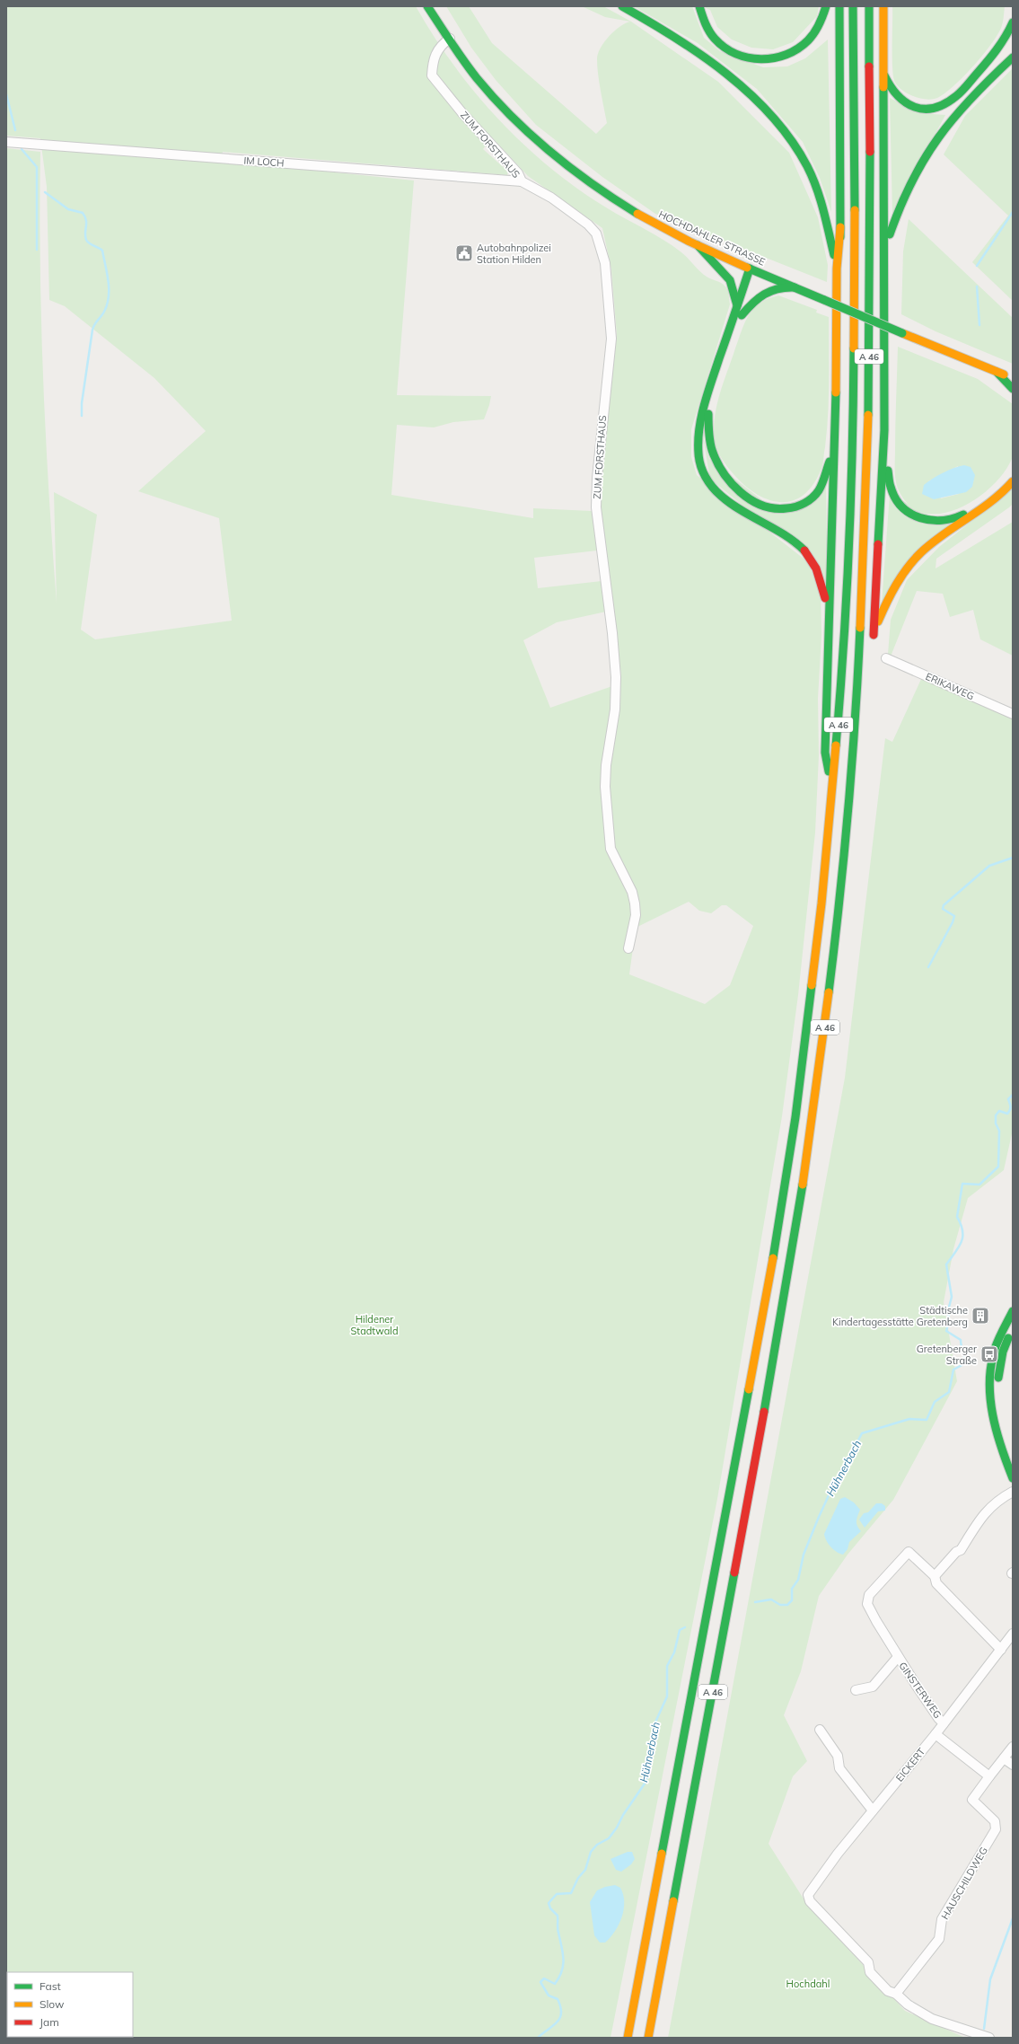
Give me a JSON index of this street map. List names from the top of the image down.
{
  "streets": {
    "main road": ["HOCHDAHLER STRASSE", "A 46"],
    "street": [
      "ZUM FORSTHAUS",
      "IM LOCH",
      "ERIKAWEG",
      "GINSTERWEG",
      "EICKERT",
      "HAUSCHILDWEG"
    ]
  },
  "crossings": [
    ["ZUM FORSTHAUS", "IM LOCH"],
    ["ZUM FORSTHAUS", "HOCHDAHLER STRASSE"],
    ["GINSTERWEG", "EICKERT"],
    ["EICKERT", "HAUSCHILDWEG"]
  ],
  "water": ["Hühnerbach"],
  "parks": ["Hildener Stadtwald", "Hochdahl"],
  "places": {
    "public building": ["Autobahnpolizei Station Hilden"],
    "building": ["Städtische Kindertagesstätte Gretenberg"],
    "bus stop": ["Gretenberger Straße"]
  },
  "legend": ["Fast", "Slow", "Jam"]
}
